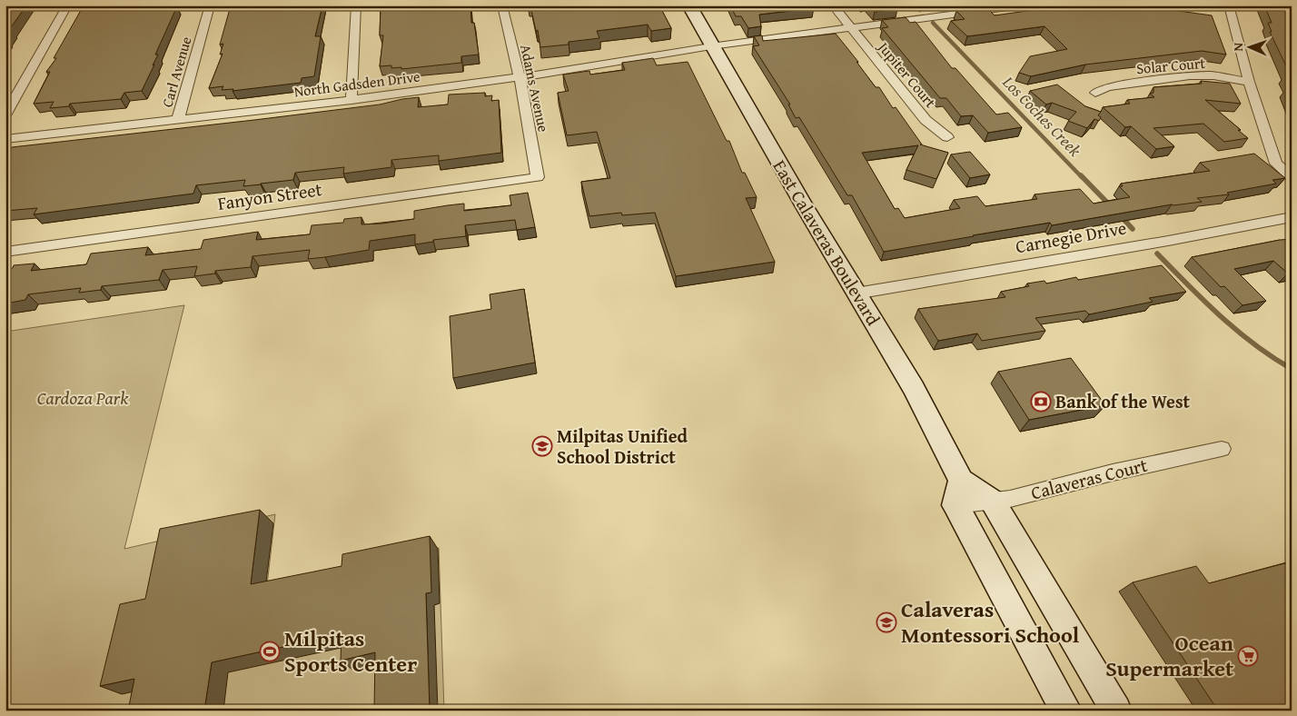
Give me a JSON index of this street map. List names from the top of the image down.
{
  "streets": {
    "main road": ["East Calaveras Boulevard"],
    "street": [
      "Solar Court",
      "Carl Avenue",
      "Jupiter Court",
      "North Gadsden Drive",
      "Adams Avenue",
      "Fanyon Street",
      "Carnegie Drive",
      "Calaveras Court"
    ]
  },
  "crossings": [
    ["Carl Avenue", "North Gadsden Drive"],
    ["Jupiter Court", "North Gadsden Drive"],
    ["North Gadsden Drive", "Adams Avenue"],
    ["North Gadsden Drive", "East Calaveras Boulevard"],
    ["Adams Avenue", "Fanyon Street"],
    ["Carnegie Drive", "East Calaveras Boulevard"],
    ["East Calaveras Boulevard", "Calaveras Court"]
  ],
  "water": ["Los Coches Creek"],
  "parks": ["Cardoza Park"],
  "places": {
    "bank": ["Bank of the West"],
    "school or university": ["Milpitas Unified School District", "Calaveras Montessori School"],
    "sports": ["Milpitas Sports Center"],
    "supermarket": ["Ocean Supermarket"]
  },
  "north": "left"
}
